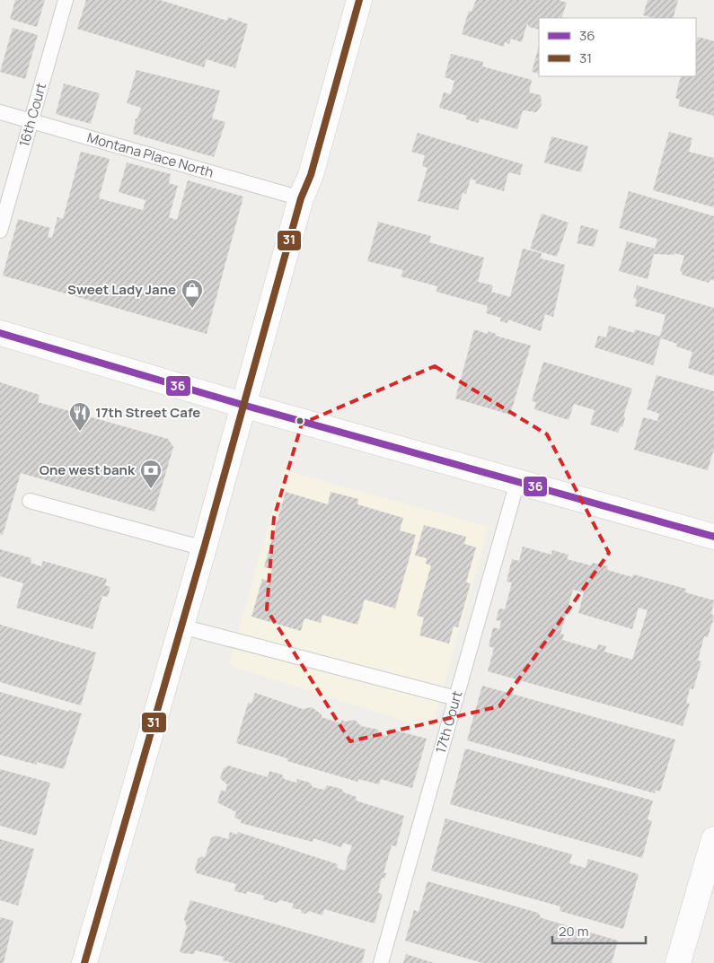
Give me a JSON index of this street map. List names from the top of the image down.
{
  "streets": {
    "lane": ["16th Court", "Montana Place North", "17th Court"]
  },
  "crossings": [
    ["16th Court", "Montana Place North"]
  ],
  "places": {
    "shop": ["Sweet Lady Jane"],
    "restaurant": ["17th Street Cafe"],
    "bank": ["One west bank"]
  },
  "lines": ["transit line 31", "transit line 36"],
  "legend": ["36", "31"],
  "scale_bar": "20 m"
}
